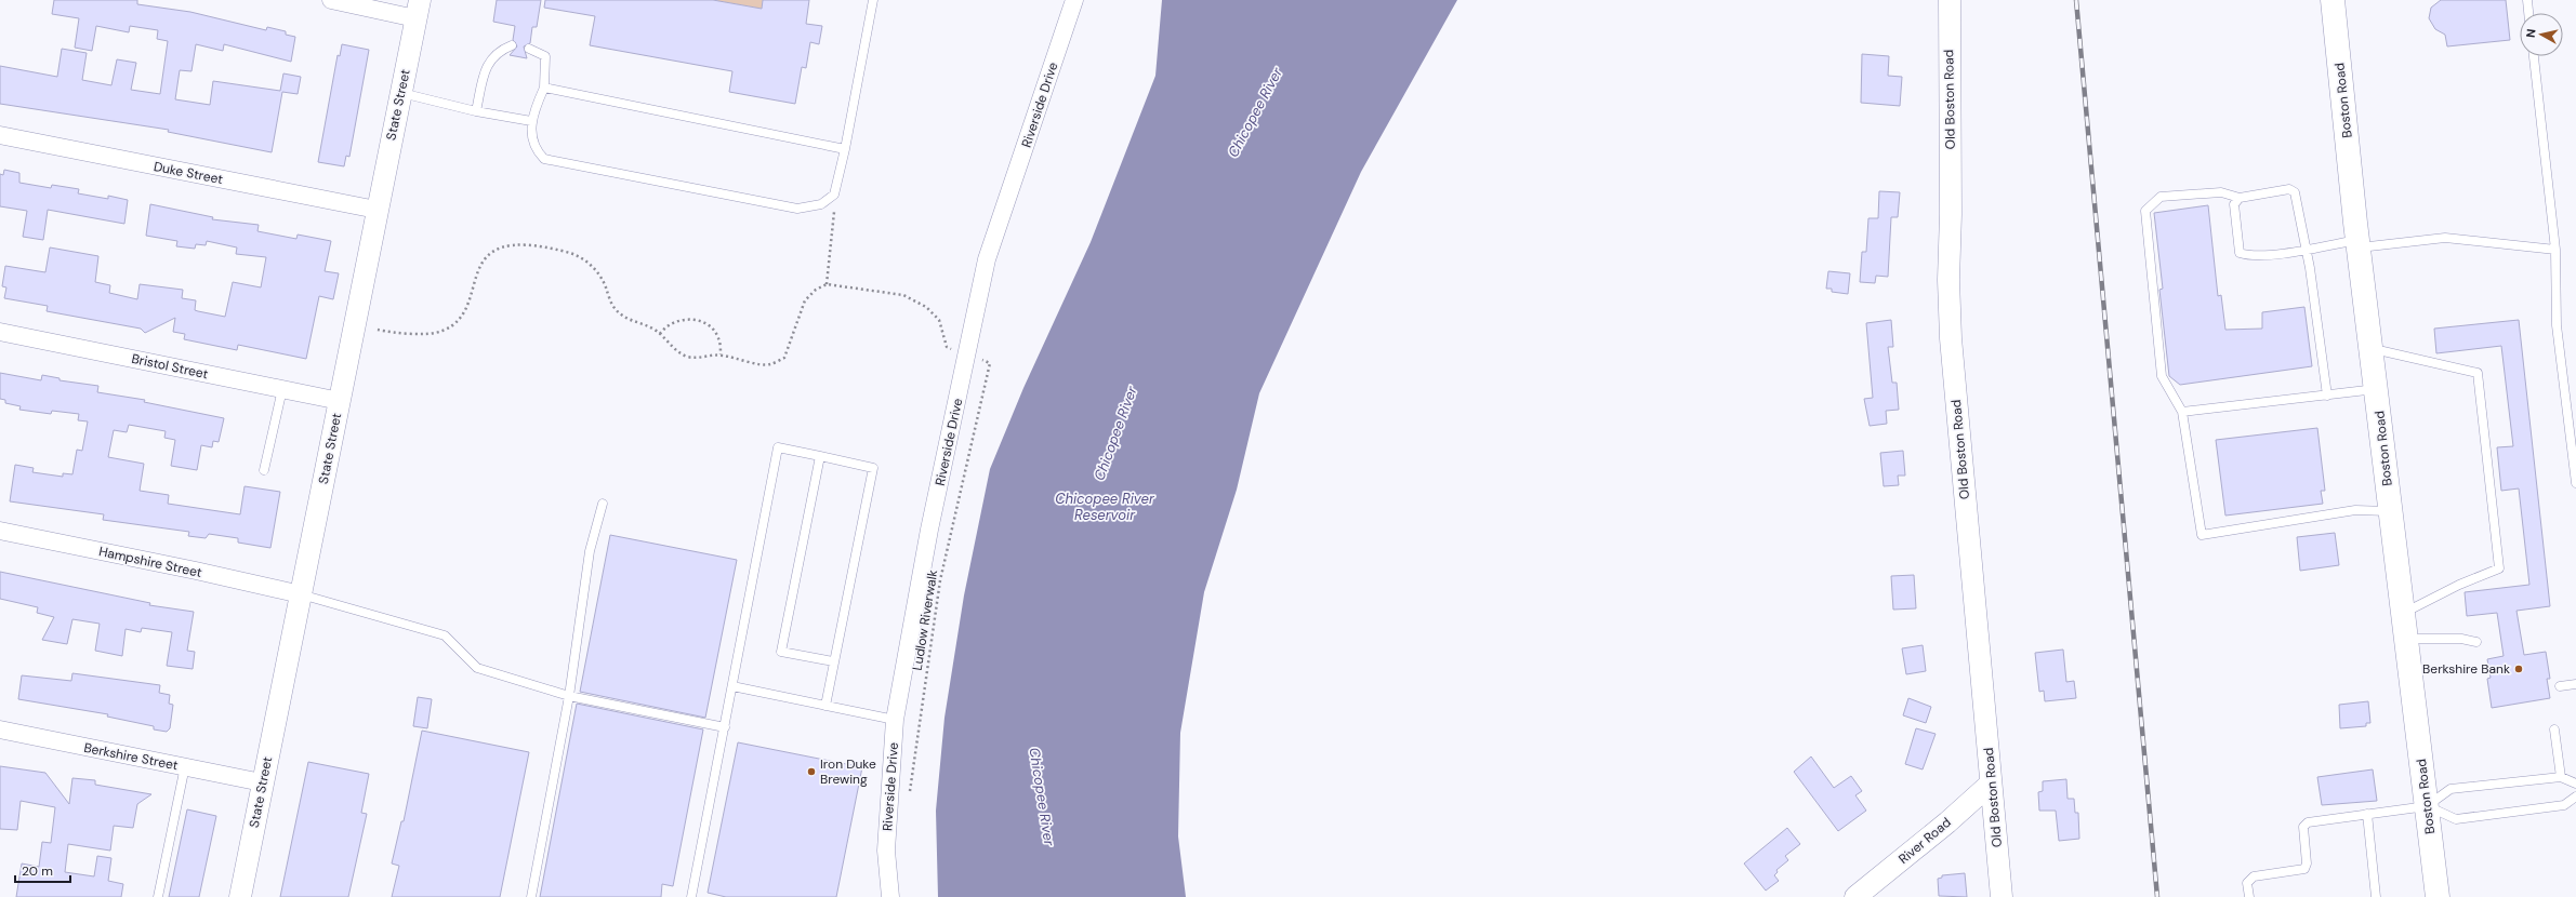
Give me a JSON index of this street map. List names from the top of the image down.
{
  "streets": {
    "main road": ["Boston Road"],
    "street": [
      "Old Boston Road",
      "State Street",
      "Riverside Drive",
      "Duke Street",
      "Bristol Street",
      "Hampshire Street",
      "Berkshire Street",
      "River Road"
    ],
    "path": ["Ludlow Riverwalk"]
  },
  "crossings": [
    ["Old Boston Road", "River Road"],
    ["State Street", "Duke Street"],
    ["State Street", "Bristol Street"],
    ["State Street", "Hampshire Street"],
    ["State Street", "Berkshire Street"]
  ],
  "water": ["Chicopee River", "Chicopee River Reservoir"],
  "places": ["Berkshire Bank", "Iron Duke Brewing"],
  "scale_bar": "20 m",
  "north": "left"
}
